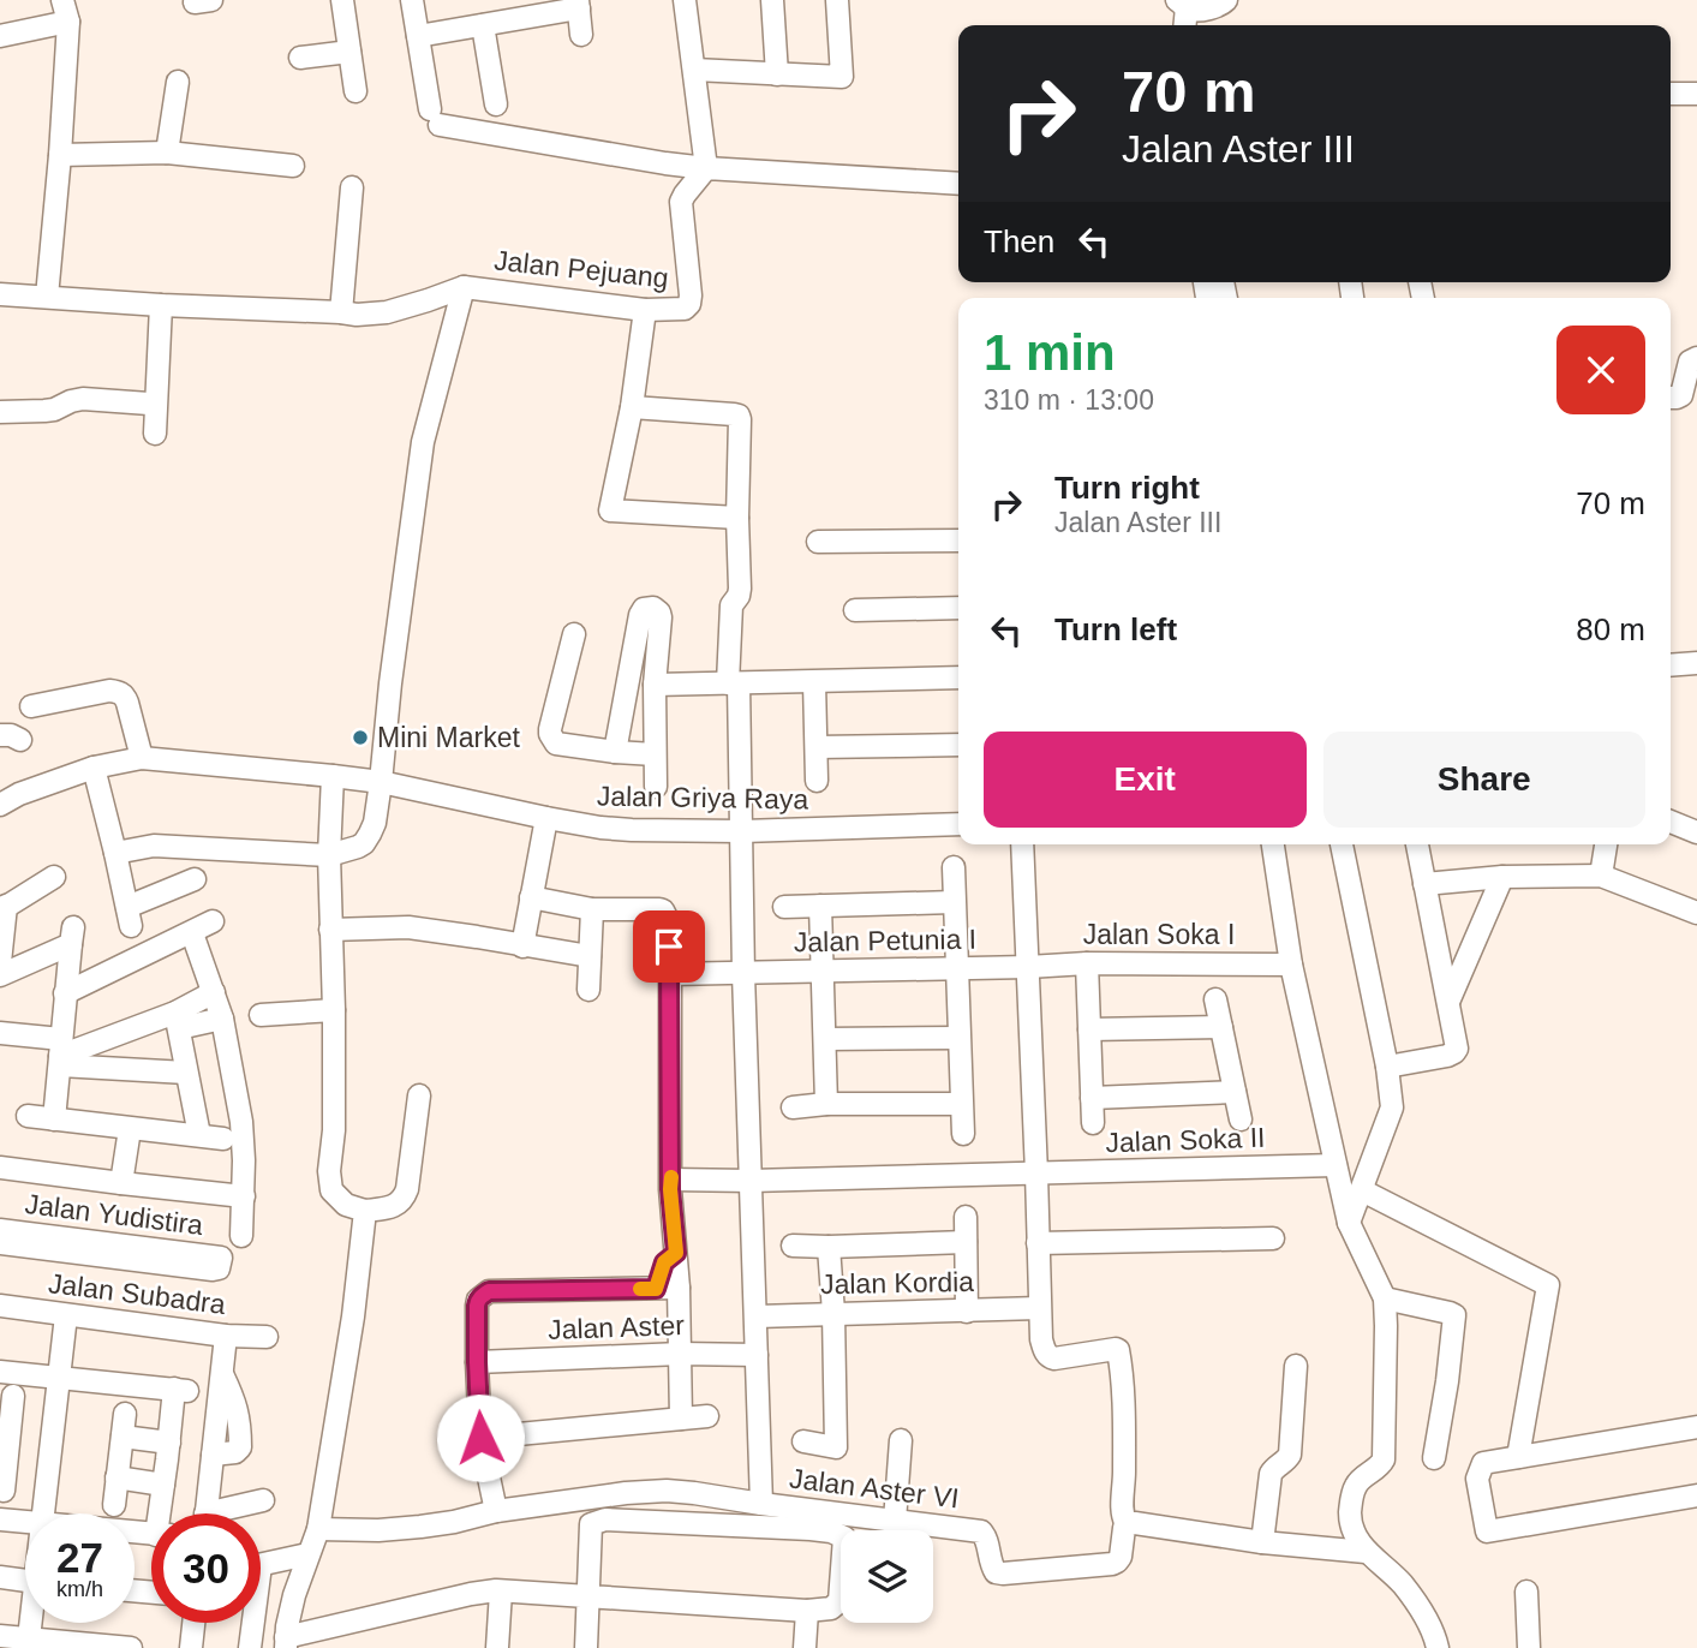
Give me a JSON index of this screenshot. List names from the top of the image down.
{
  "streets": {
    "street": [
      "Jalan Pejuang",
      "Jalan Griya Raya",
      "Jalan Soka I",
      "Jalan Petunia I",
      "Jalan Soka II",
      "Jalan Yudistira",
      "Jalan Kordia",
      "Jalan Subadra",
      "Jalan Aster",
      "Jalan Aster VI"
    ]
  },
  "crossings": [
    ["Jalan Pejuang", "Jalan Griya Raya"],
    ["Jalan Soka I", "Jalan Petunia I"]
  ],
  "places": ["Mini Market"],
  "page": {
    "turn": ["70 m", "Jalan Aster III"],
    "then": "Then",
    "heading": ["1 min", "310 m · 13:00"],
    "list": [
      {
        "name": "Turn right",
        "note": "Jalan Aster III",
        "value": "70 m"
      },
      {
        "name": "Turn left",
        "value": "80 m"
      }
    ],
    "buttons": ["Exit", "Share"],
    "speed": "27 km/h",
    "limit": "30"
  }
}
